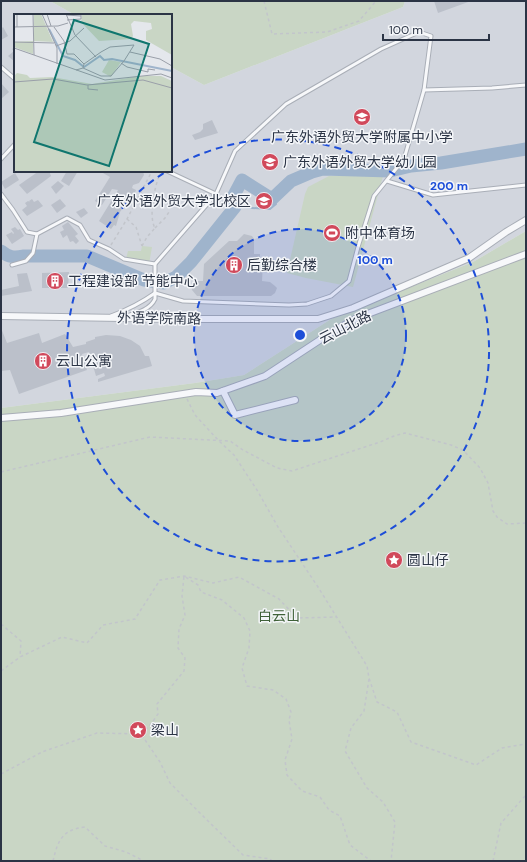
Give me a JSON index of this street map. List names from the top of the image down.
{
  "streets": {
    "street": ["外语学院南路", "云山北路"]
  },
  "parks": ["白云山"],
  "places": {
    "school or university": ["广东外语外贸大学附属中小学", "广东外语外贸大学幼儿园", "广东外语外贸大学北校区"],
    "sports": ["附中体育场"],
    "building": ["后勤综合楼", "工程建设部 节能中心", "云山公寓"],
    "place": ["圆山仔", "梁山"]
  },
  "scale_bar": "100 m",
  "rings": ["200 m", "100 m"]
}
